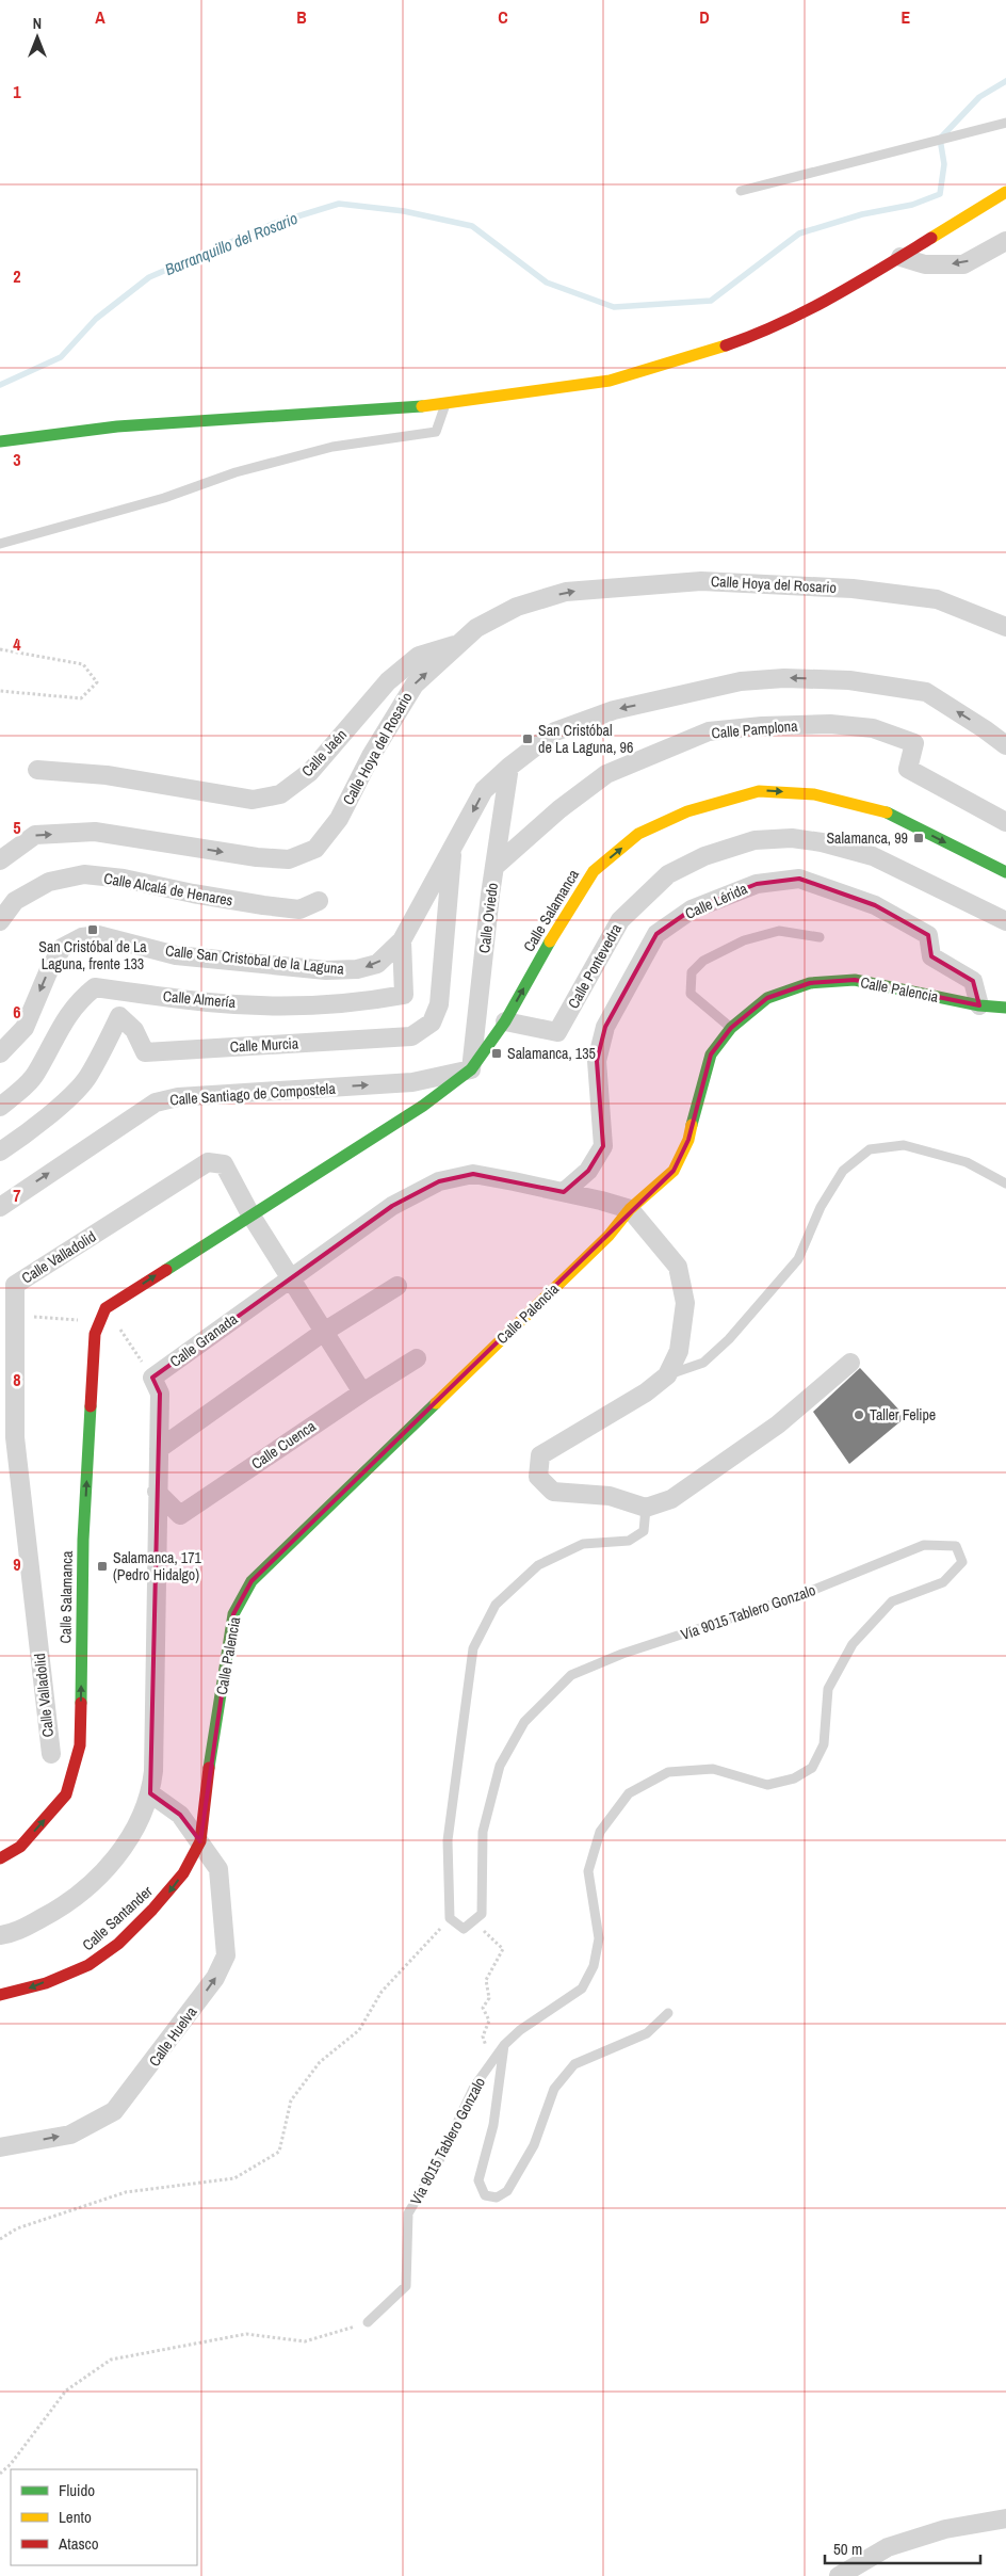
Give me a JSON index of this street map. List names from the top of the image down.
{
  "streets": {
    "street": [
      "Calle Hoya del Rosario",
      "Calle Pamplona",
      "Calle Jaén",
      "Calle Alcalá de Henares",
      "Calle Lérida",
      "Calle Salamanca",
      "Calle Oviedo",
      "Calle San Cristobal de la Laguna",
      "Calle Pontevedra",
      "Calle Palencia",
      "Calle Almería",
      "Calle Murcia",
      "Calle Santiago de Compostela",
      "Calle Valladolid",
      "Calle Granada",
      "Calle Cuenca",
      "Calle Santander",
      "Calle Huelva"
    ],
    "lane": ["Vía 9015 Tablero Gonzalo"]
  },
  "crossings": [
    ["Calle Hoya del Rosario", "Calle Jaén"],
    ["Calle Pamplona", "Calle Oviedo"],
    ["Calle Lérida", "Calle Palencia"],
    ["Calle Lérida", "Calle Granada"],
    ["Calle Salamanca", "Calle Oviedo"],
    ["Calle Salamanca", "Calle Pontevedra"],
    ["Calle Salamanca", "Calle Santiago de Compostela"],
    ["Calle Salamanca", "Calle Valladolid"],
    ["Calle Oviedo", "Calle San Cristobal de la Laguna"],
    ["Calle Oviedo", "Calle Santiago de Compostela"],
    ["Calle San Cristobal de la Laguna", "Calle Almería"],
    ["Calle San Cristobal de la Laguna", "Calle Murcia"],
    ["Calle Palencia", "Calle Granada"],
    ["Calle Palencia", "Calle Santander"],
    ["Calle Palencia", "Calle Huelva"],
    ["Calle Valladolid", "Calle Granada"],
    ["Calle Valladolid", "Calle Cuenca"],
    ["Calle Santander", "Calle Huelva"]
  ],
  "one_way": [
    "Calle Hoya del Rosario",
    "Calle San Cristobal de la Laguna",
    "Calle Santiago de Compostela",
    "Calle Huelva"
  ],
  "water": ["Barranquillo del Rosario"],
  "places": {
    "transit": [
      "San Cristóbal de La Laguna, 96",
      "Salamanca, 99",
      "San Cristóbal de La Laguna, frente 133",
      "Salamanca, 135",
      "Salamanca, 171 (Pedro Hidalgo)"
    ],
    "other": ["Taller Felipe"]
  },
  "legend": ["Fluido", "Lento", "Atasco"],
  "scale_bar": "50 m",
  "north": "top",
  "grid": {
    "columns": [
      "A",
      "B",
      "C",
      "D",
      "E"
    ],
    "rows": [
      "1",
      "2",
      "3",
      "4",
      "5",
      "6",
      "7",
      "8",
      "9"
    ]
  }
}
